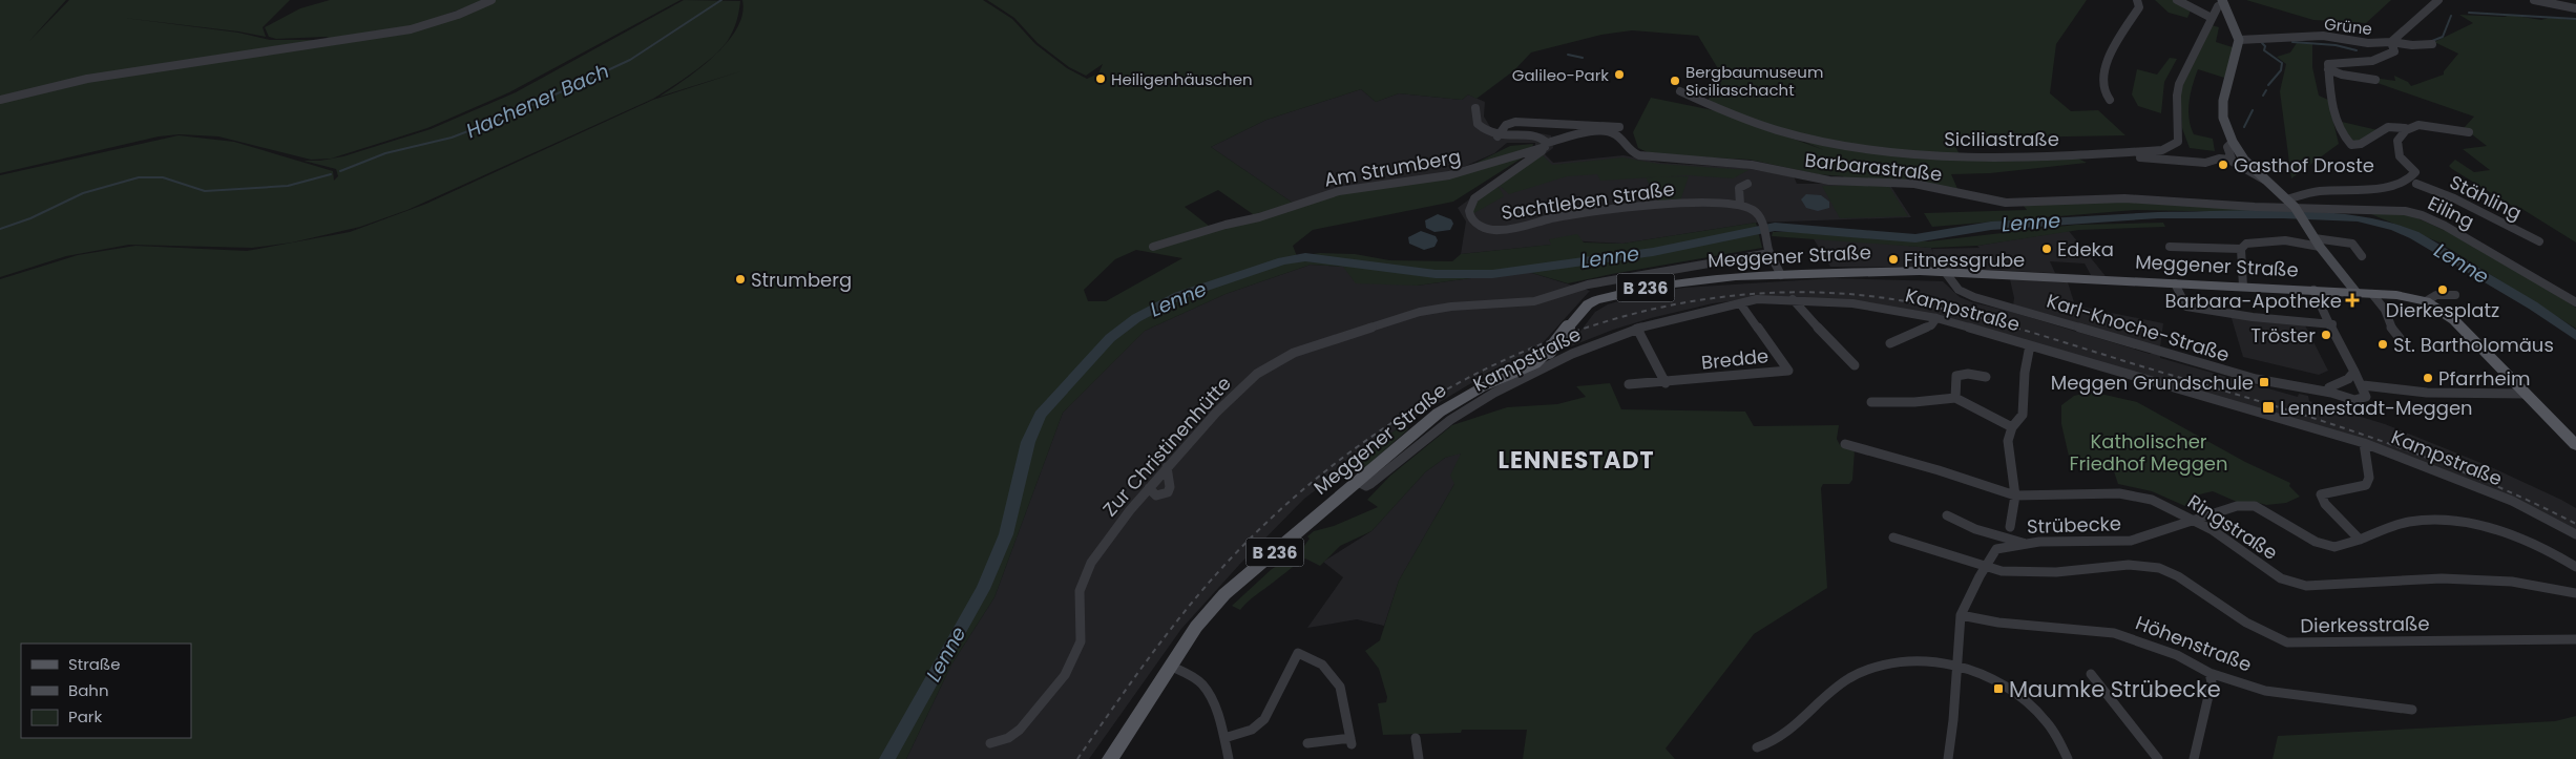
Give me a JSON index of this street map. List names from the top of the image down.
{
  "streets": {
    "main road": ["Meggener Straße", "B 236"],
    "street": [
      "Grüne",
      "Siciliastraße",
      "Barbarastraße",
      "Am Strumberg",
      "Stähling",
      "Sachtleben Straße",
      "Eiling",
      "Kampstraße",
      "Karl-Knoche-Straße",
      "Bredde",
      "Zur Christinenhütte",
      "Strübecke",
      "Ringstraße",
      "Dierkesstraße",
      "Höhenstraße"
    ]
  },
  "crossings": [
    ["Barbarastraße", "Am Strumberg"],
    ["Barbarastraße", "Sachtleben Straße"],
    ["Barbarastraße", "Eiling"],
    ["Am Strumberg", "Sachtleben Straße"],
    ["Meggener Straße", "B 236"],
    ["Meggener Straße", "Kampstraße"],
    ["Meggener Straße", "Karl-Knoche-Straße"],
    ["Kampstraße", "Bredde"],
    ["Strübecke", "Ringstraße"],
    ["Strübecke", "Dierkesstraße"],
    ["Strübecke", "Höhenstraße"]
  ],
  "districts": ["LENNESTADT"],
  "water": ["Hachener Bach", "Lenne"],
  "parks": ["Katholischer Friedhof Meggen"],
  "places": {
    "other": [
      "Galileo-Park",
      "Heiligenhäuschen",
      "Bergbaumuseum Siciliaschacht",
      "Gasthof Droste",
      "Edeka",
      "Fitnessgrube",
      "Strumberg",
      "Dierkesplatz",
      "Tröster",
      "St. Bartholomäus",
      "Pfarrheim"
    ],
    "health": ["Barbara-Apotheke"],
    "transit": ["Meggen Grundschule", "Lennestadt-Meggen", "Maumke Strübecke"]
  },
  "legend": ["Straße", "Bahn", "Park"]
}
